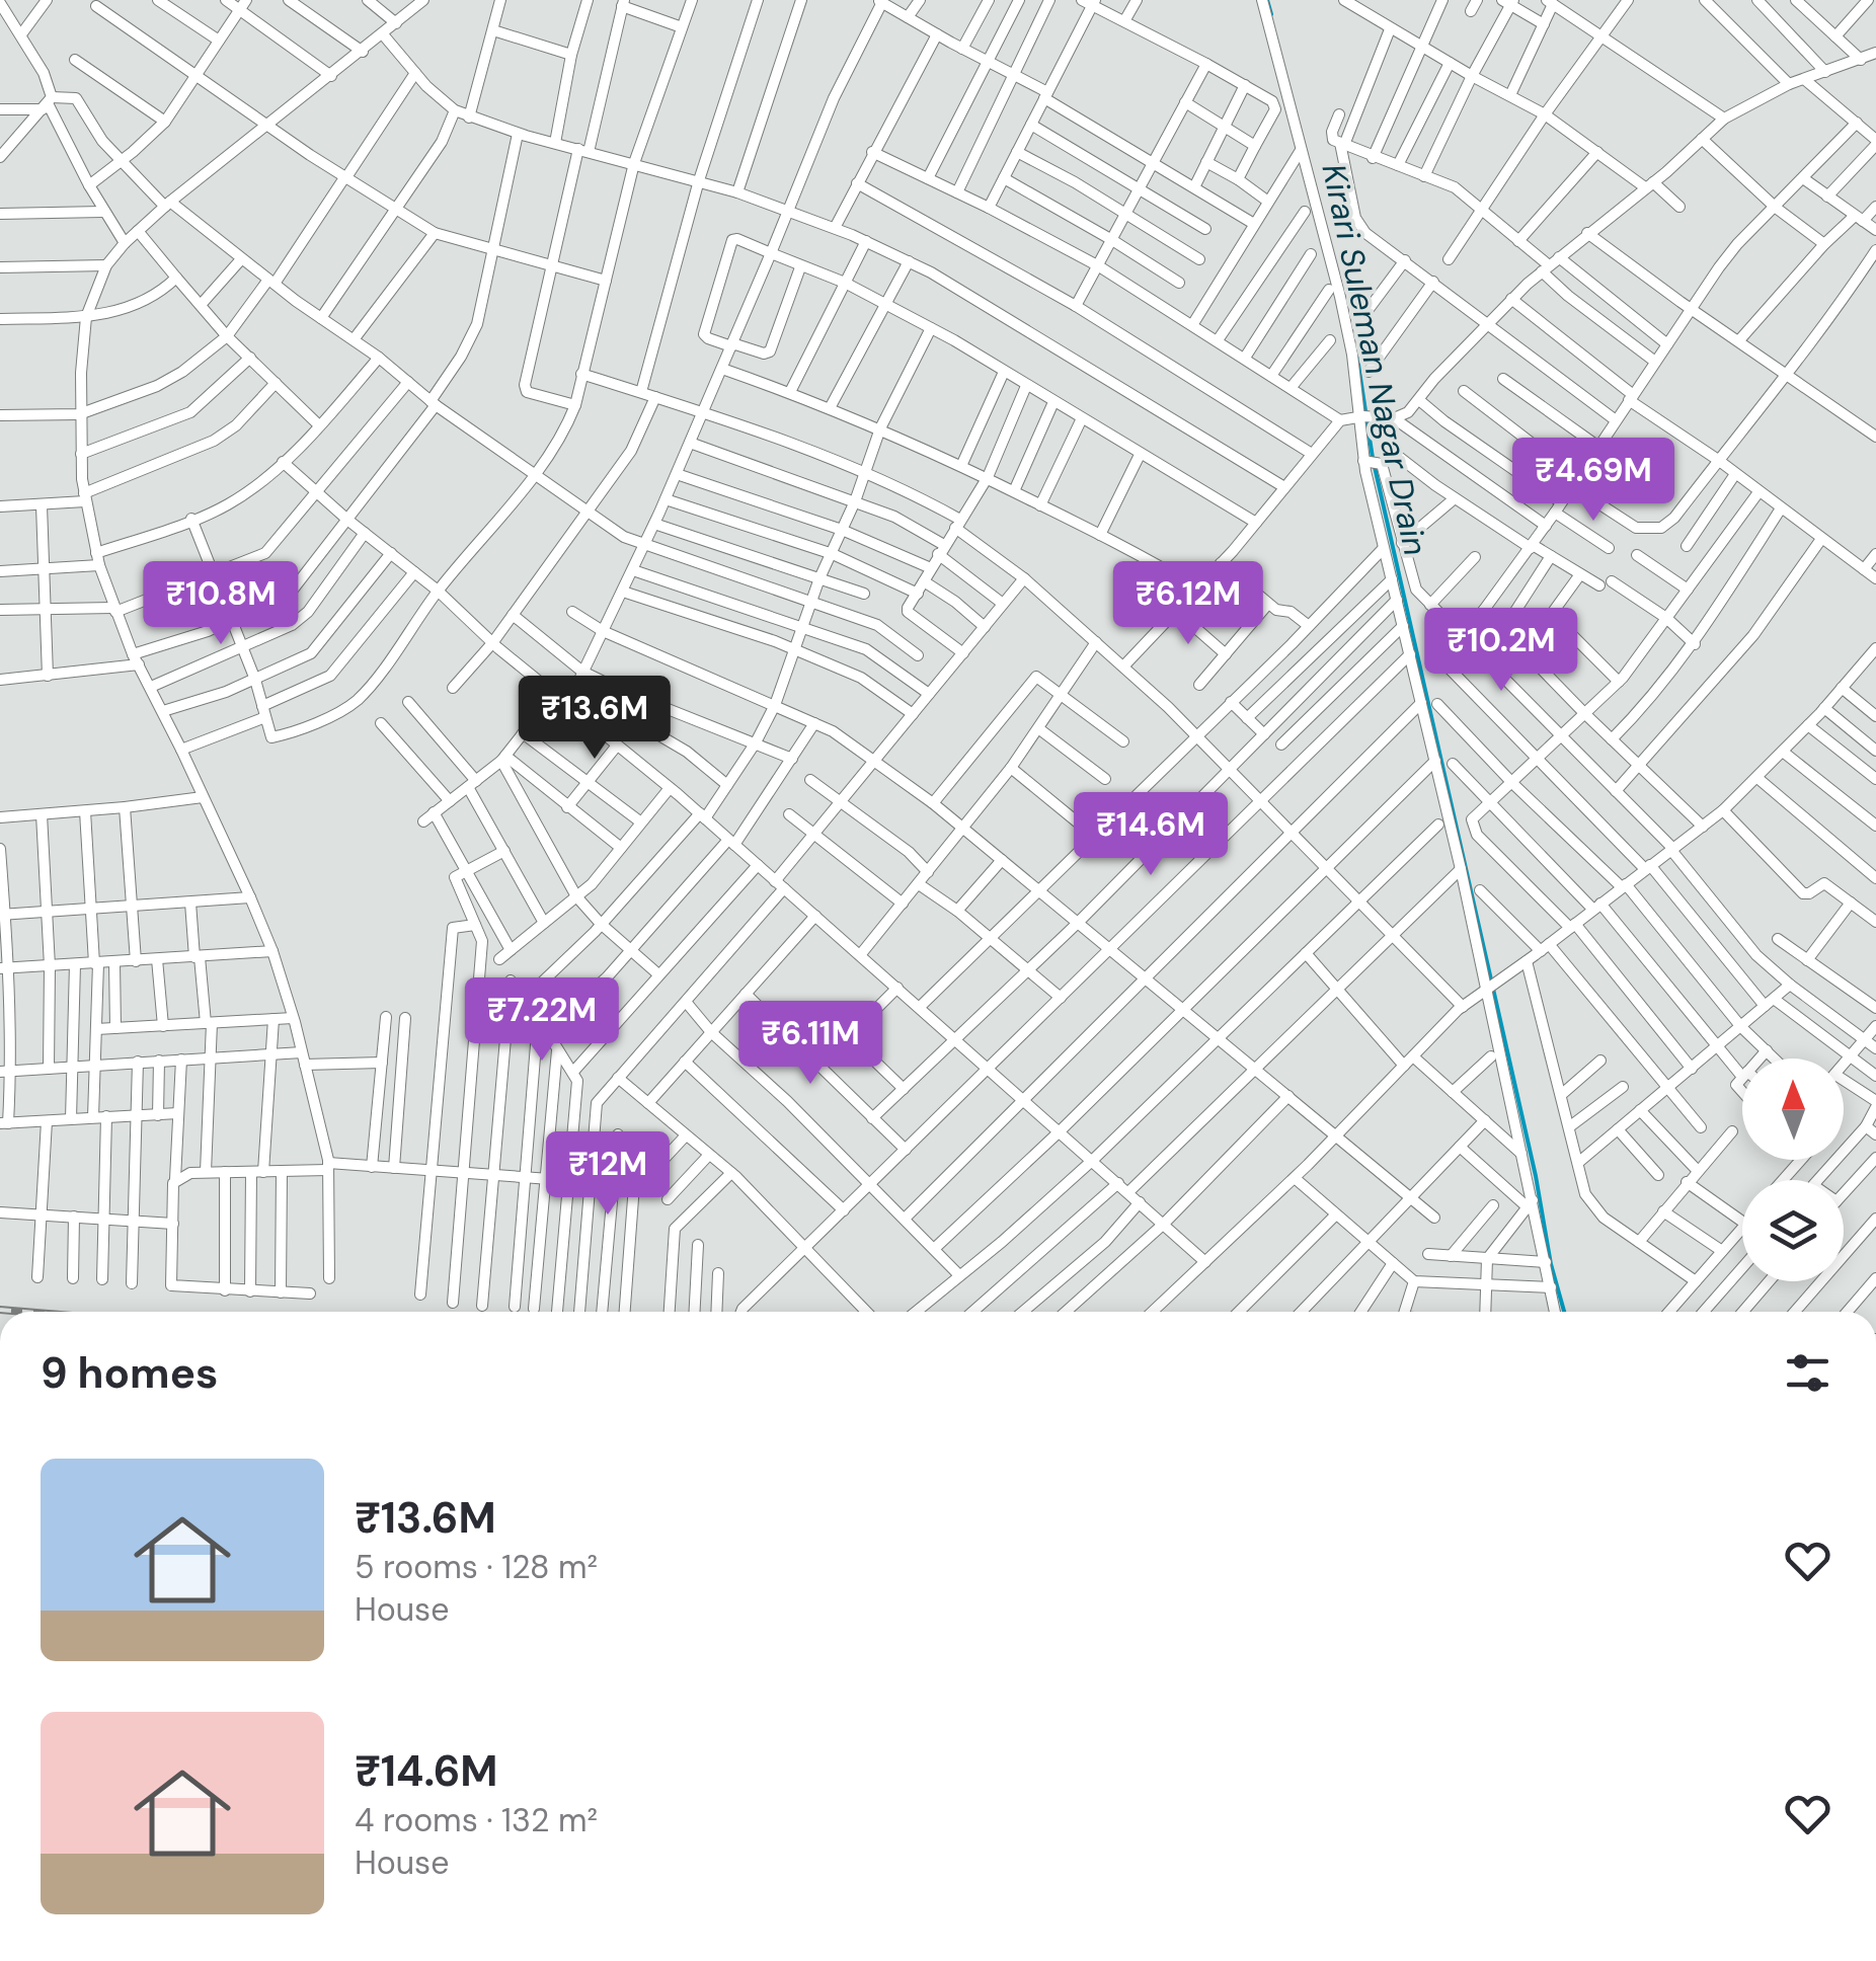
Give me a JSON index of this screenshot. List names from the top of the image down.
{
  "water": ["Kirari Suleman Nagar Drain"],
  "north": "top",
  "page": {
    "price": [
      "₹4.69M",
      "₹10.8M",
      "₹6.12M",
      "₹10.2M",
      "₹13.6M",
      "₹14.6M",
      "₹7.22M",
      "₹6.11M",
      "₹12M"
    ],
    "heading": "9 homes",
    "list": [
      {
        "name": "₹13.6M",
        "note": "5 rooms · 128 m² · House"
      },
      {
        "name": "₹14.6M",
        "note": "4 rooms · 132 m² · House"
      }
    ]
  }
}
